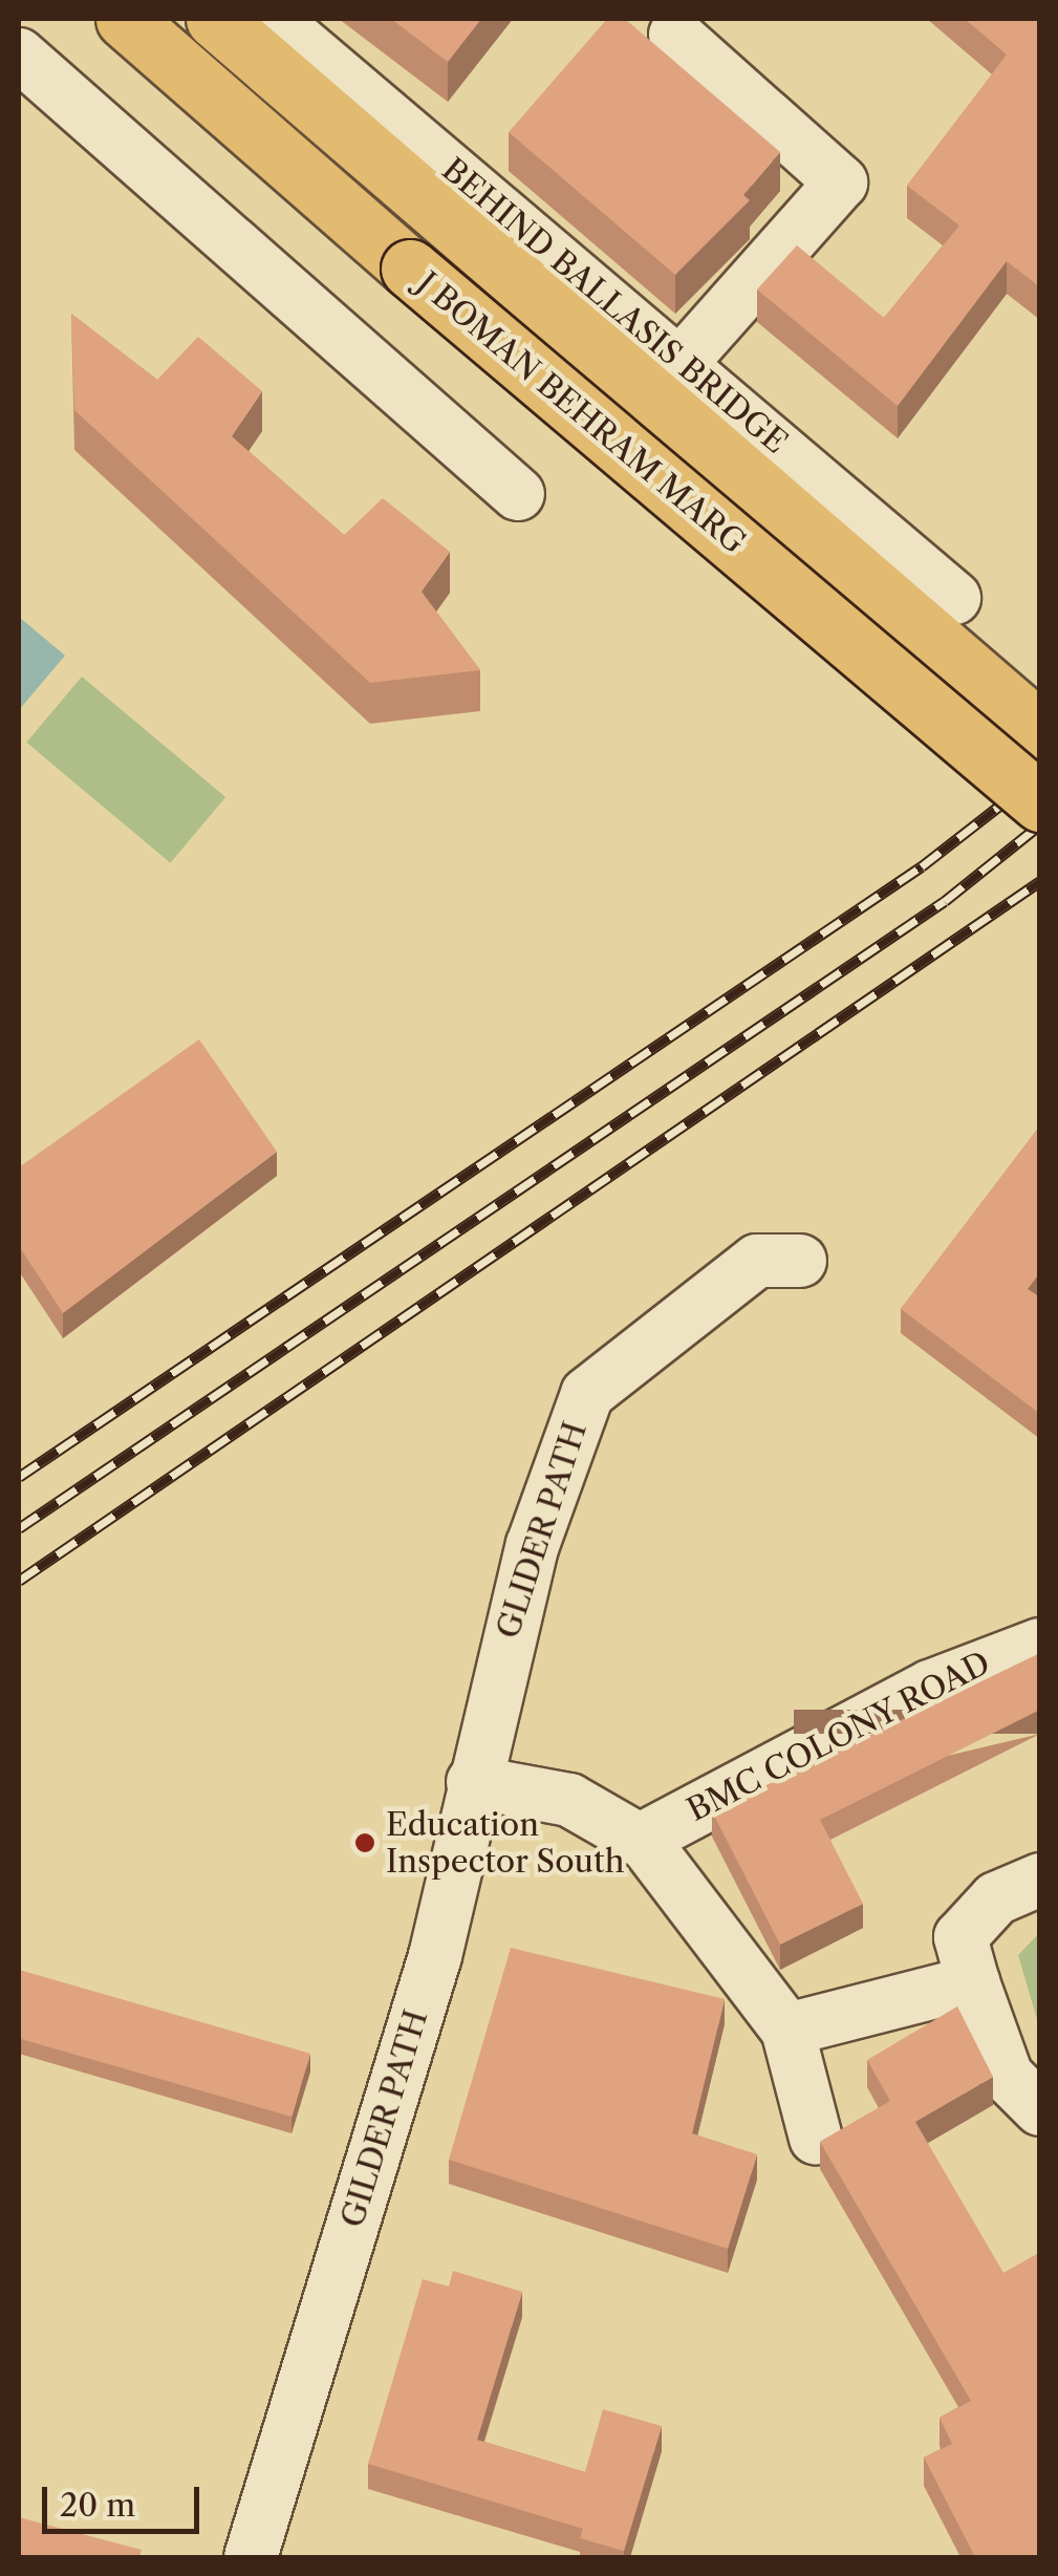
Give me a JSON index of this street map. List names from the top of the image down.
{
  "streets": {
    "main road": ["J BOMAN BEHRAM MARG"],
    "street": [
      "BEHIND BALLASIS BRIDGE",
      "GLIDER PATH",
      "BMC COLONY ROAD",
      "GILDER PATH"
    ]
  },
  "crossings": [
    ["GLIDER PATH", "GILDER PATH"]
  ],
  "places": ["Education Inspector South"],
  "scale_bar": "20 m"
}
